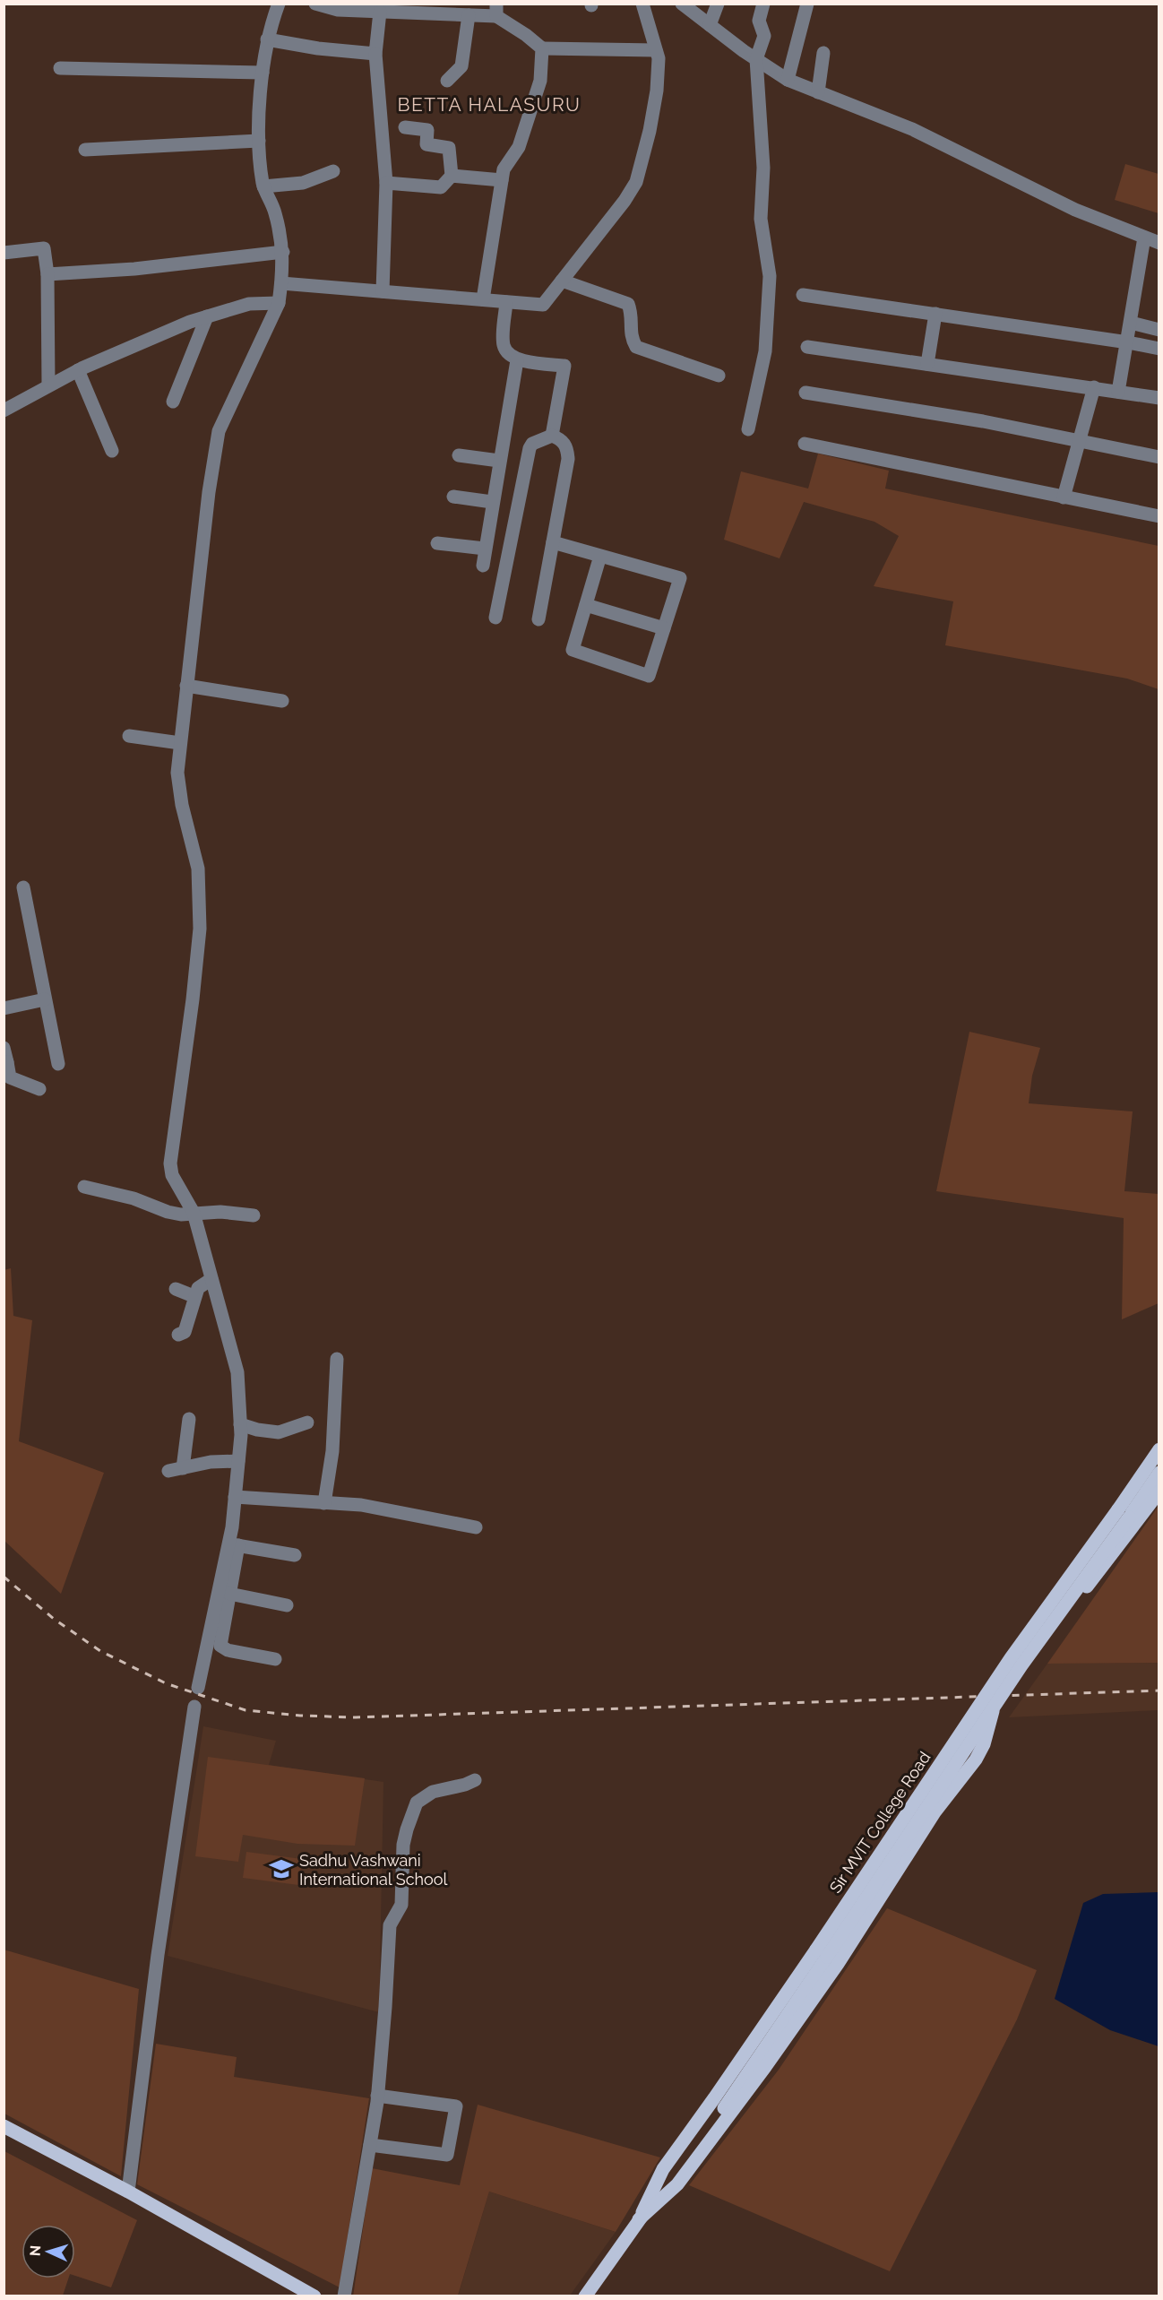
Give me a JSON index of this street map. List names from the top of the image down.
{
  "streets": {
    "main road": ["Sir MVIT College Road"]
  },
  "districts": ["BETTA HALASURU"],
  "places": {
    "school or university": ["Sadhu Vashwani International School"]
  },
  "north": "left"
}
